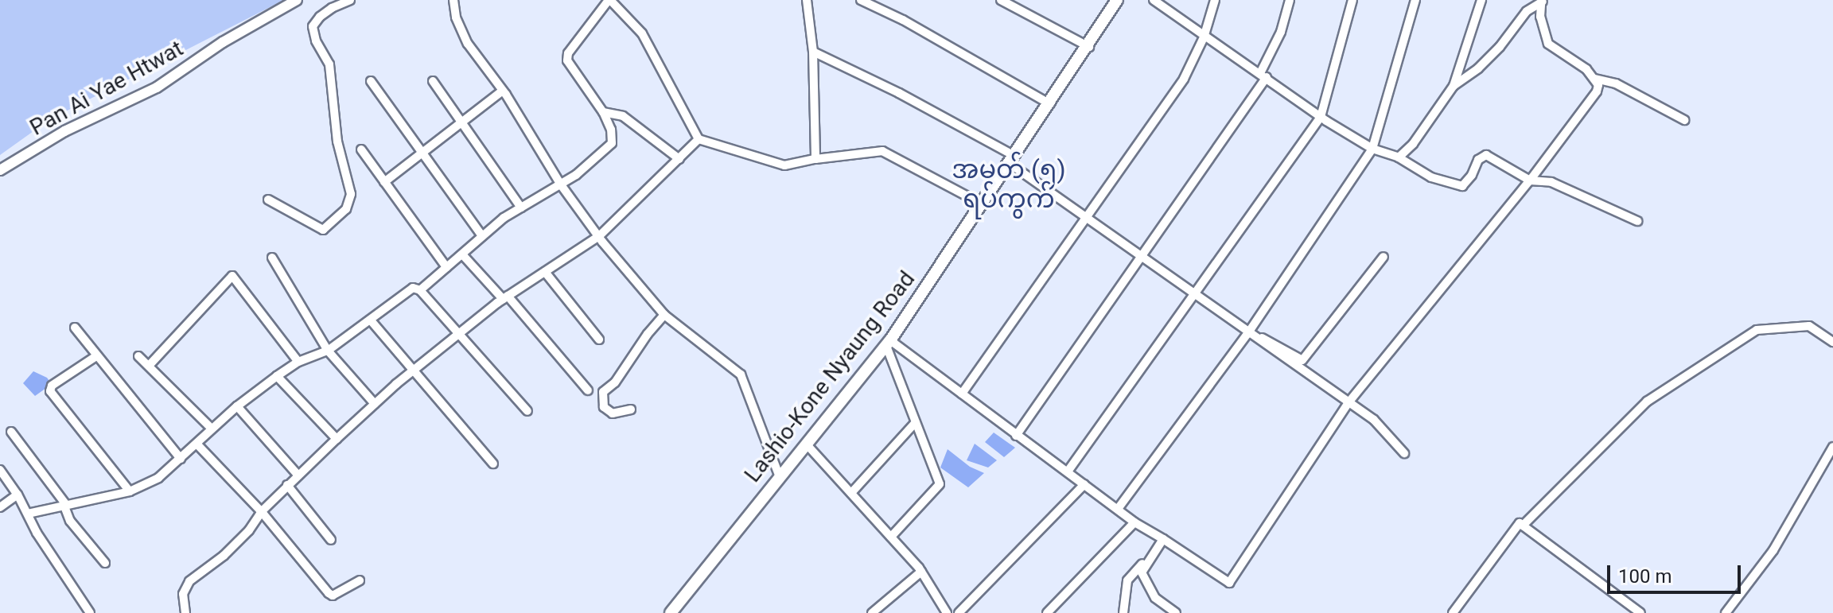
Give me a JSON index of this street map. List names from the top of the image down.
{
  "streets": {
    "main road": ["Lashio-Kone Nyaung Road"],
    "street": ["Pan Ai Yae Htwat"]
  },
  "districts": ["အမှတ် (၅) ရပ်ကွက်"],
  "scale_bar": "100 m"
}
